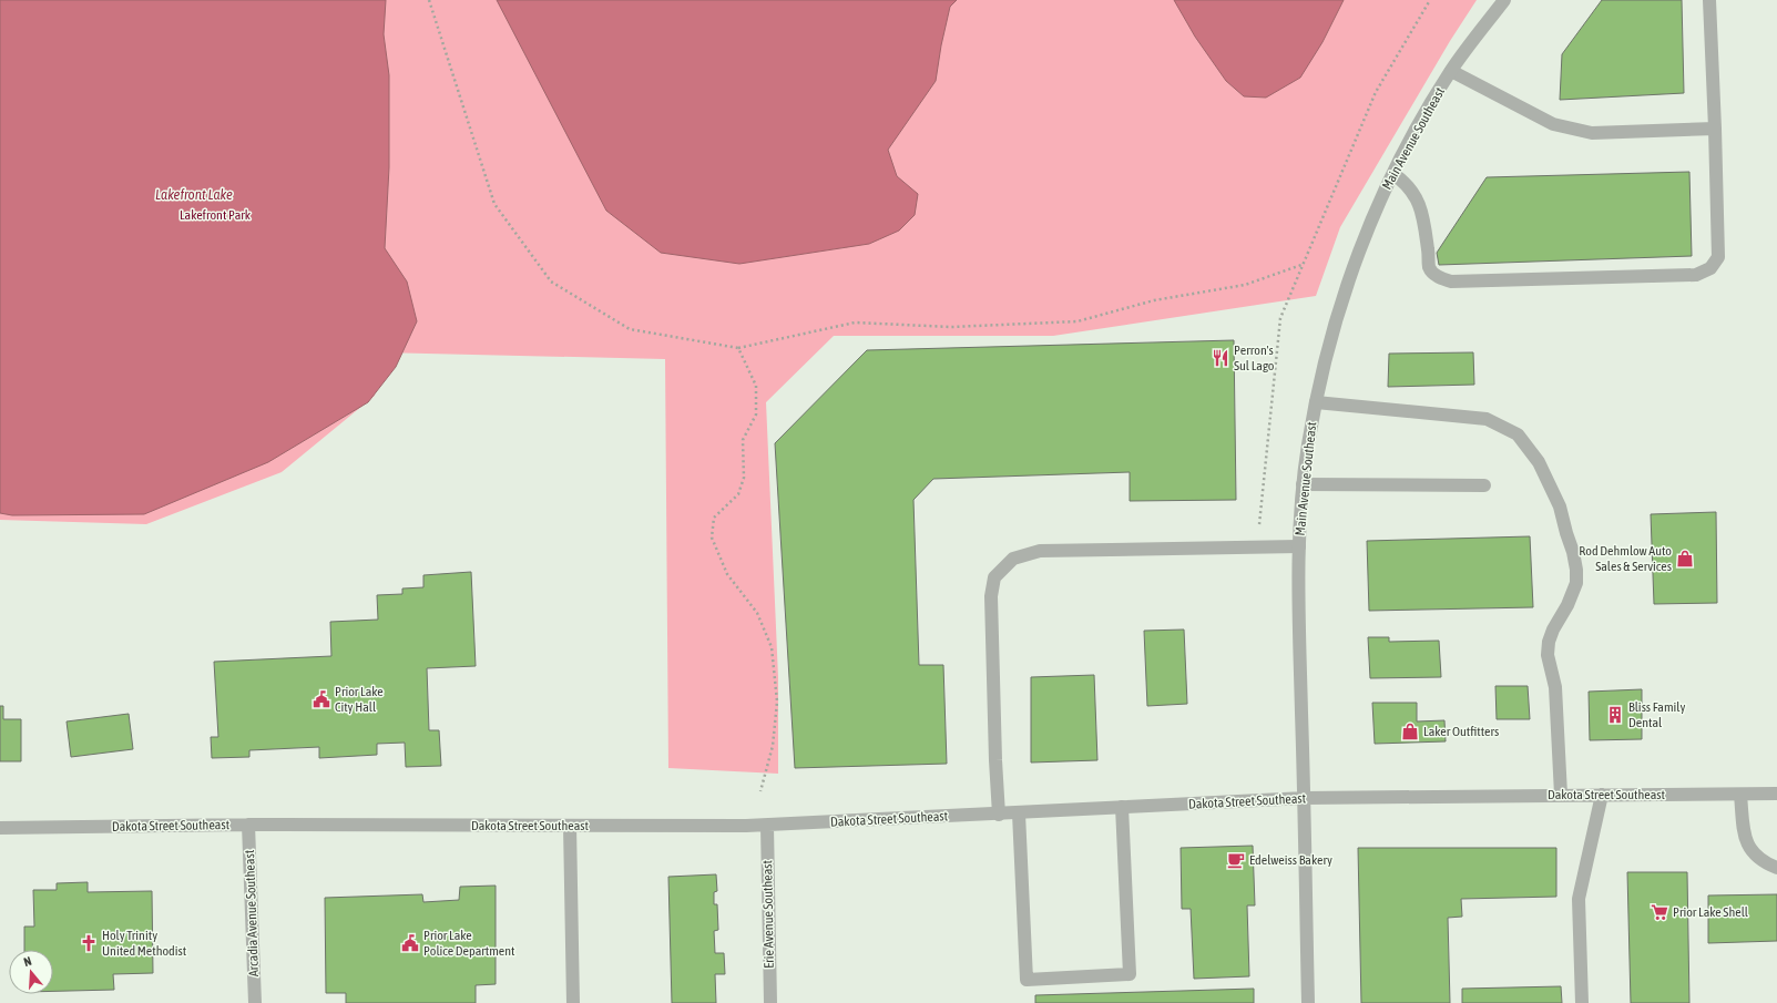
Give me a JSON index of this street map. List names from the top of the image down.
{
  "streets": {
    "street": [
      "Main Avenue Southeast",
      "Dakota Street Southeast",
      "Arcadia Avenue Southeast",
      "Erie Avenue Southeast"
    ]
  },
  "crossings": [
    ["Main Avenue Southeast", "Dakota Street Southeast"],
    ["Dakota Street Southeast", "Arcadia Avenue Southeast"],
    ["Dakota Street Southeast", "Erie Avenue Southeast"]
  ],
  "water": ["Lakefront Lake"],
  "parks": ["Lakefront Park"],
  "places": {
    "restaurant": ["Perron's Sul Lago"],
    "shop": ["Rod Dehmlow Auto Sales & Services", "Laker Outfitters"],
    "public building": ["Prior Lake City Hall", "Prior Lake Police Department"],
    "building": ["Bliss Family Dental"],
    "cafe": ["Edelweiss Bakery"],
    "supermarket": ["Prior Lake Shell"],
    "church": ["Holy Trinity United Methodist"]
  },
  "north": "top"
}
